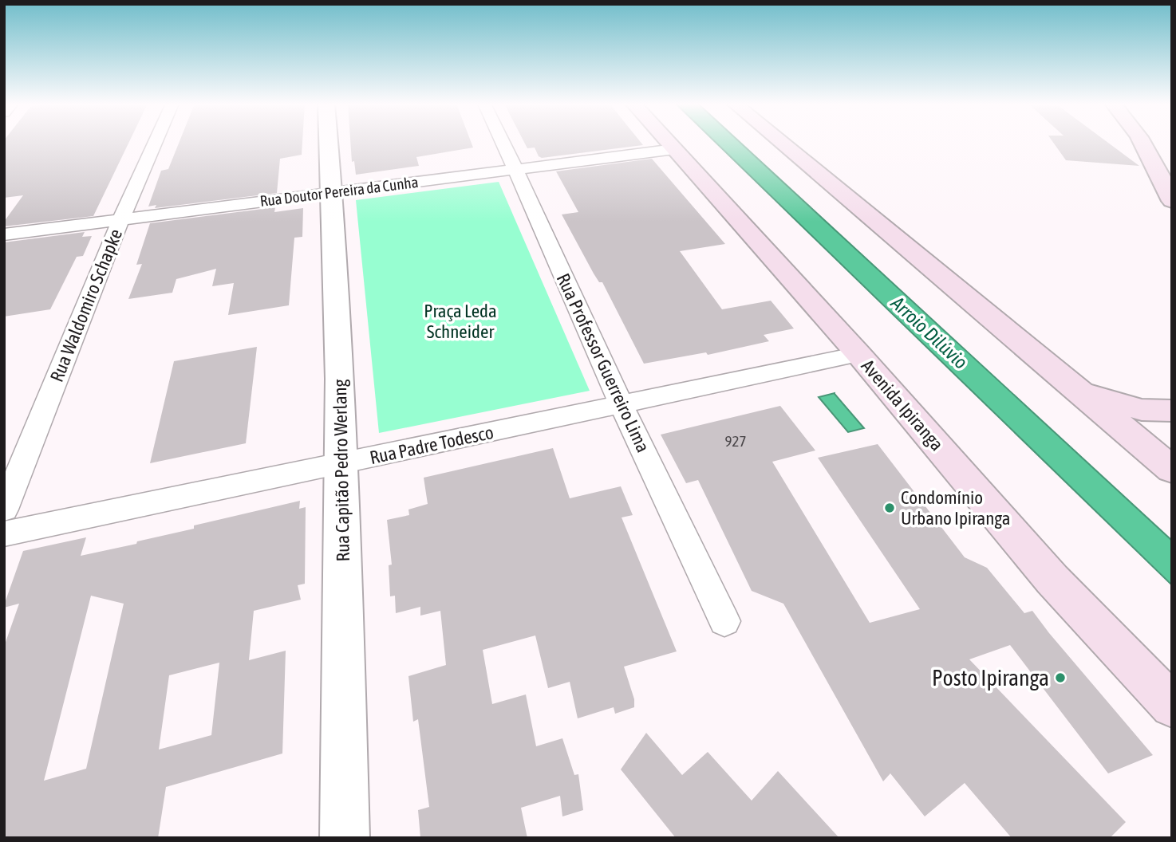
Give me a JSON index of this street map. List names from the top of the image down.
{
  "streets": {
    "main road": ["Avenida Ipiranga"],
    "street": [
      "Rua Doutor Pereira da Cunha",
      "Rua Waldomiro Schapke",
      "Rua Professor Guerreiro Lima",
      "Rua Padre Todesco",
      "Rua Capitão Pedro Werlang"
    ]
  },
  "crossings": [
    ["Rua Doutor Pereira da Cunha", "Rua Waldomiro Schapke"],
    ["Rua Doutor Pereira da Cunha", "Rua Professor Guerreiro Lima"],
    ["Rua Doutor Pereira da Cunha", "Avenida Ipiranga"],
    ["Rua Doutor Pereira da Cunha", "Rua Capitão Pedro Werlang"],
    ["Rua Professor Guerreiro Lima", "Rua Padre Todesco"],
    ["Avenida Ipiranga", "Rua Padre Todesco"],
    ["Rua Padre Todesco", "Rua Capitão Pedro Werlang"]
  ],
  "water": ["Arroio Dilúvio"],
  "parks": ["Praça Leda Schneider"],
  "places": ["Condomínio Urbano Ipiranga", "Posto Ipiranga"],
  "house_numbers": ["927"]
}
